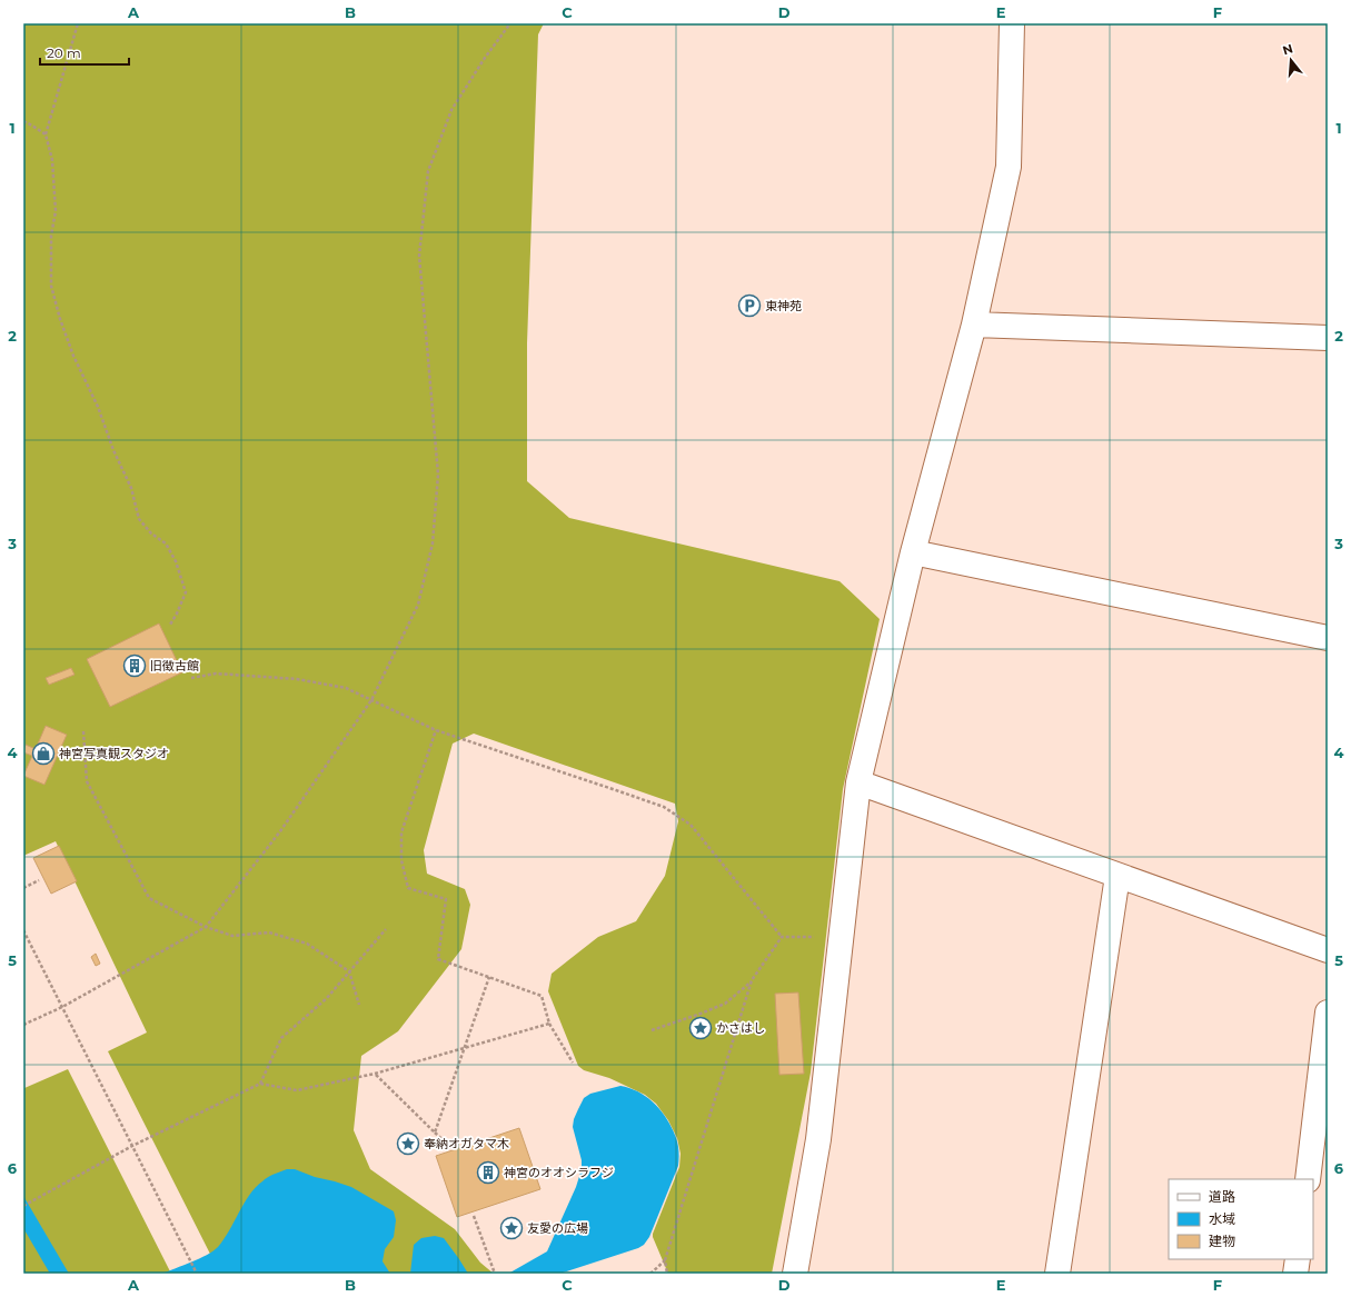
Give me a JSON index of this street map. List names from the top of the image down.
{
  "places": {
    "parking": ["東神苑"],
    "building": ["旧徴古館", "神宮のオオシラフジ"],
    "shop": ["神宮写真観スタジオ"],
    "place": ["かさはし", "奉納オガタマ木", "友愛の広場"]
  },
  "legend": ["道路", "水域", "建物"],
  "scale_bar": "20 m",
  "north": "top",
  "grid": {
    "columns": [
      "A",
      "B",
      "C",
      "D",
      "E",
      "F"
    ],
    "rows": [
      "1",
      "2",
      "3",
      "4",
      "5",
      "6"
    ]
  }
}
